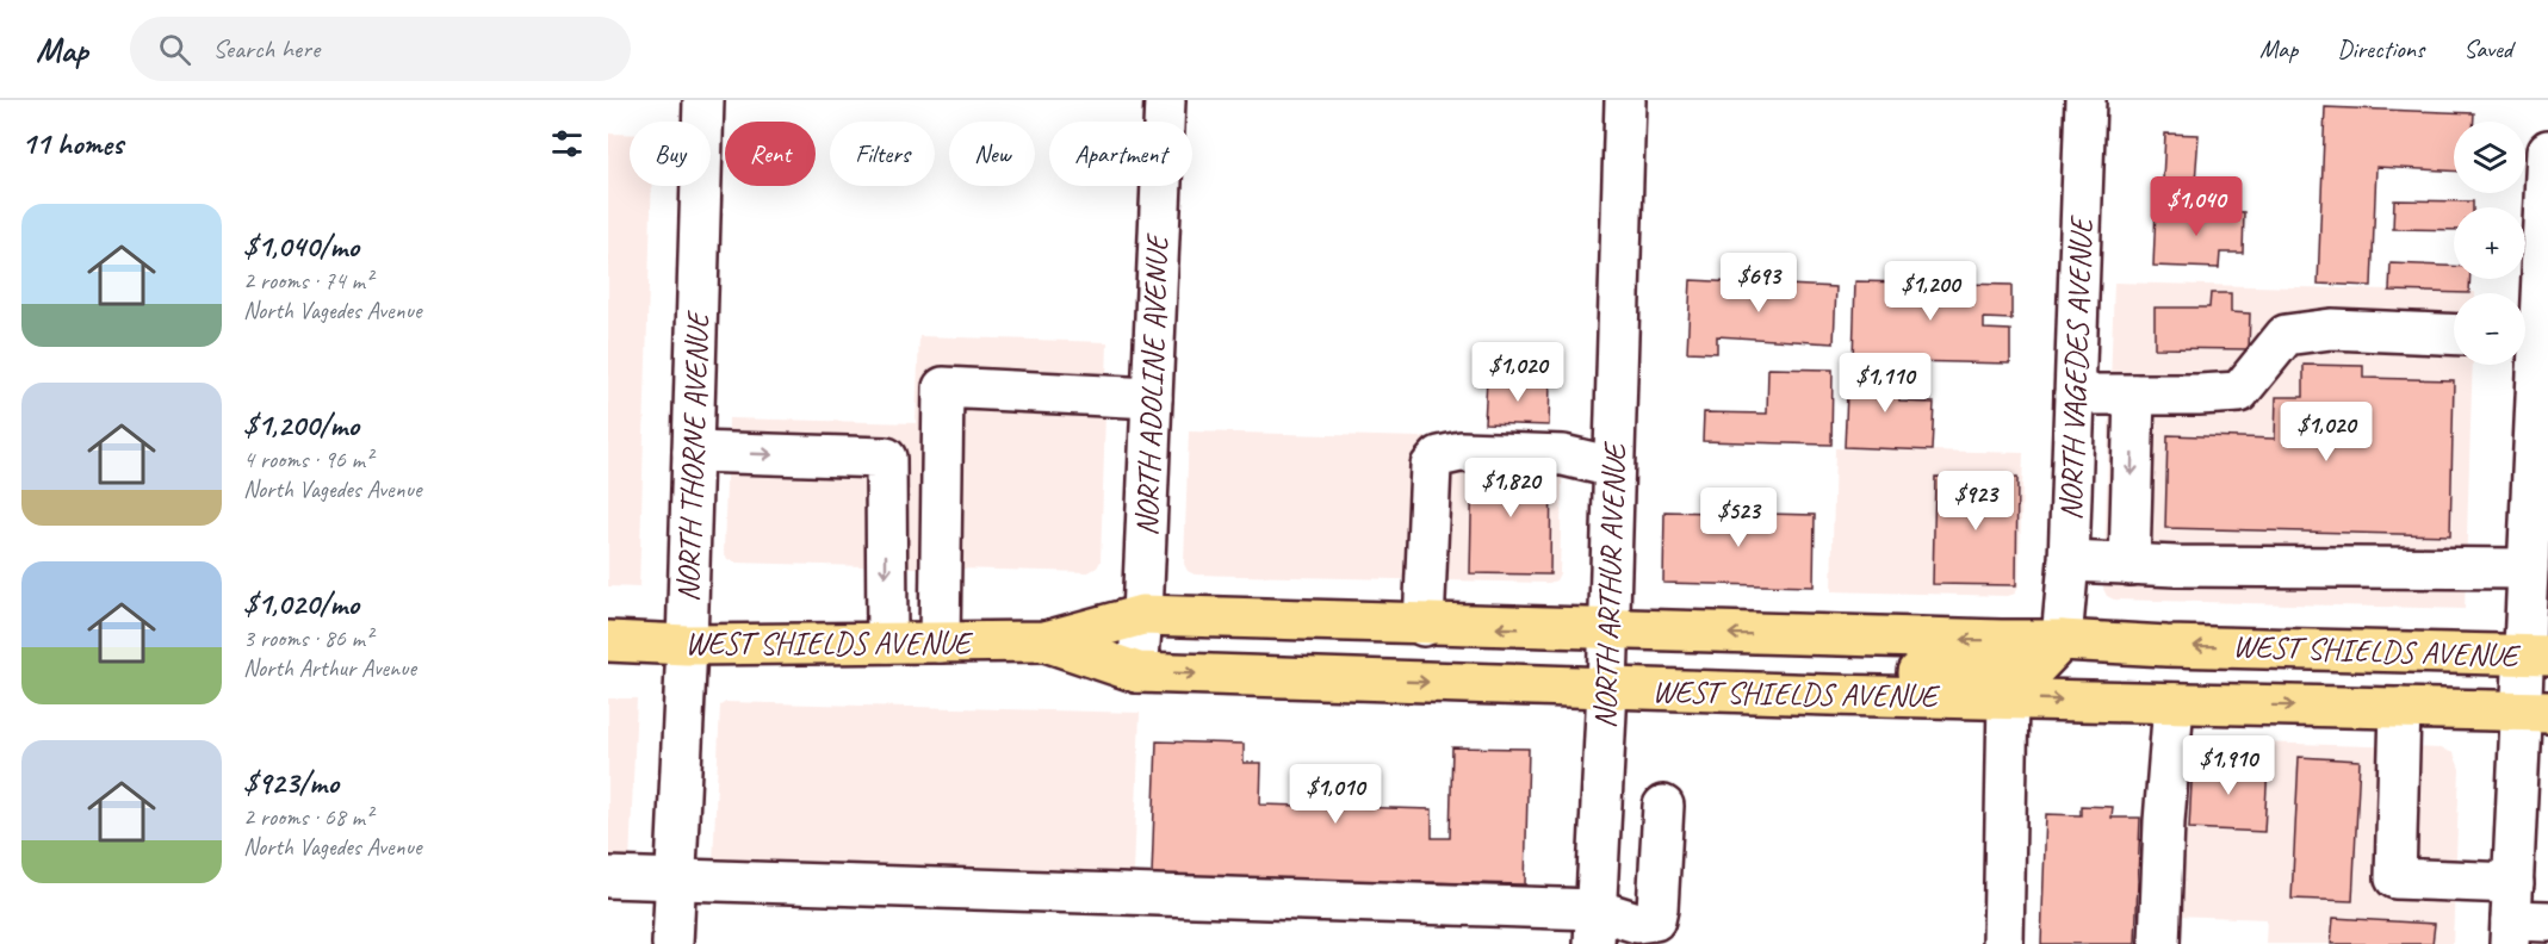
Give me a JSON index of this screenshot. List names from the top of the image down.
{
  "streets": {
    "main road": ["WEST SHIELDS AVENUE"],
    "street": [
      "NORTH VAGEDES AVENUE",
      "NORTH ADOLINE AVENUE",
      "NORTH THORNE AVENUE",
      "NORTH ARTHUR AVENUE"
    ]
  },
  "crossings": [
    ["NORTH VAGEDES AVENUE", "WEST SHIELDS AVENUE"],
    ["NORTH ADOLINE AVENUE", "WEST SHIELDS AVENUE"],
    ["NORTH THORNE AVENUE", "WEST SHIELDS AVENUE"],
    ["NORTH ARTHUR AVENUE", "WEST SHIELDS AVENUE"]
  ],
  "page": {
    "header": "Map",
    "search": "Search here",
    "nav": ["Map", "Directions", "Saved"],
    "heading": "11 homes",
    "map_buttons": ["+", "−"],
    "chip": [
      "Buy",
      "Rent",
      "Filters",
      "New",
      "Apartment"
    ],
    "price": [
      "$1,040",
      "$693",
      "$1,200",
      "$1,020",
      "$1,110",
      "$1,020",
      "$1,820",
      "$923",
      "$523",
      "$1,910",
      "$1,010"
    ],
    "list": [
      {
        "name": "$1,040/mo",
        "note": "2 rooms · 74 m² · North Vagedes Avenue"
      },
      {
        "name": "$1,200/mo",
        "note": "4 rooms · 96 m² · North Vagedes Avenue"
      },
      {
        "name": "$1,020/mo",
        "note": "3 rooms · 86 m² · North Arthur Avenue"
      },
      {
        "name": "$923/mo",
        "note": "2 rooms · 68 m² · North Vagedes Avenue"
      }
    ]
  }
}
